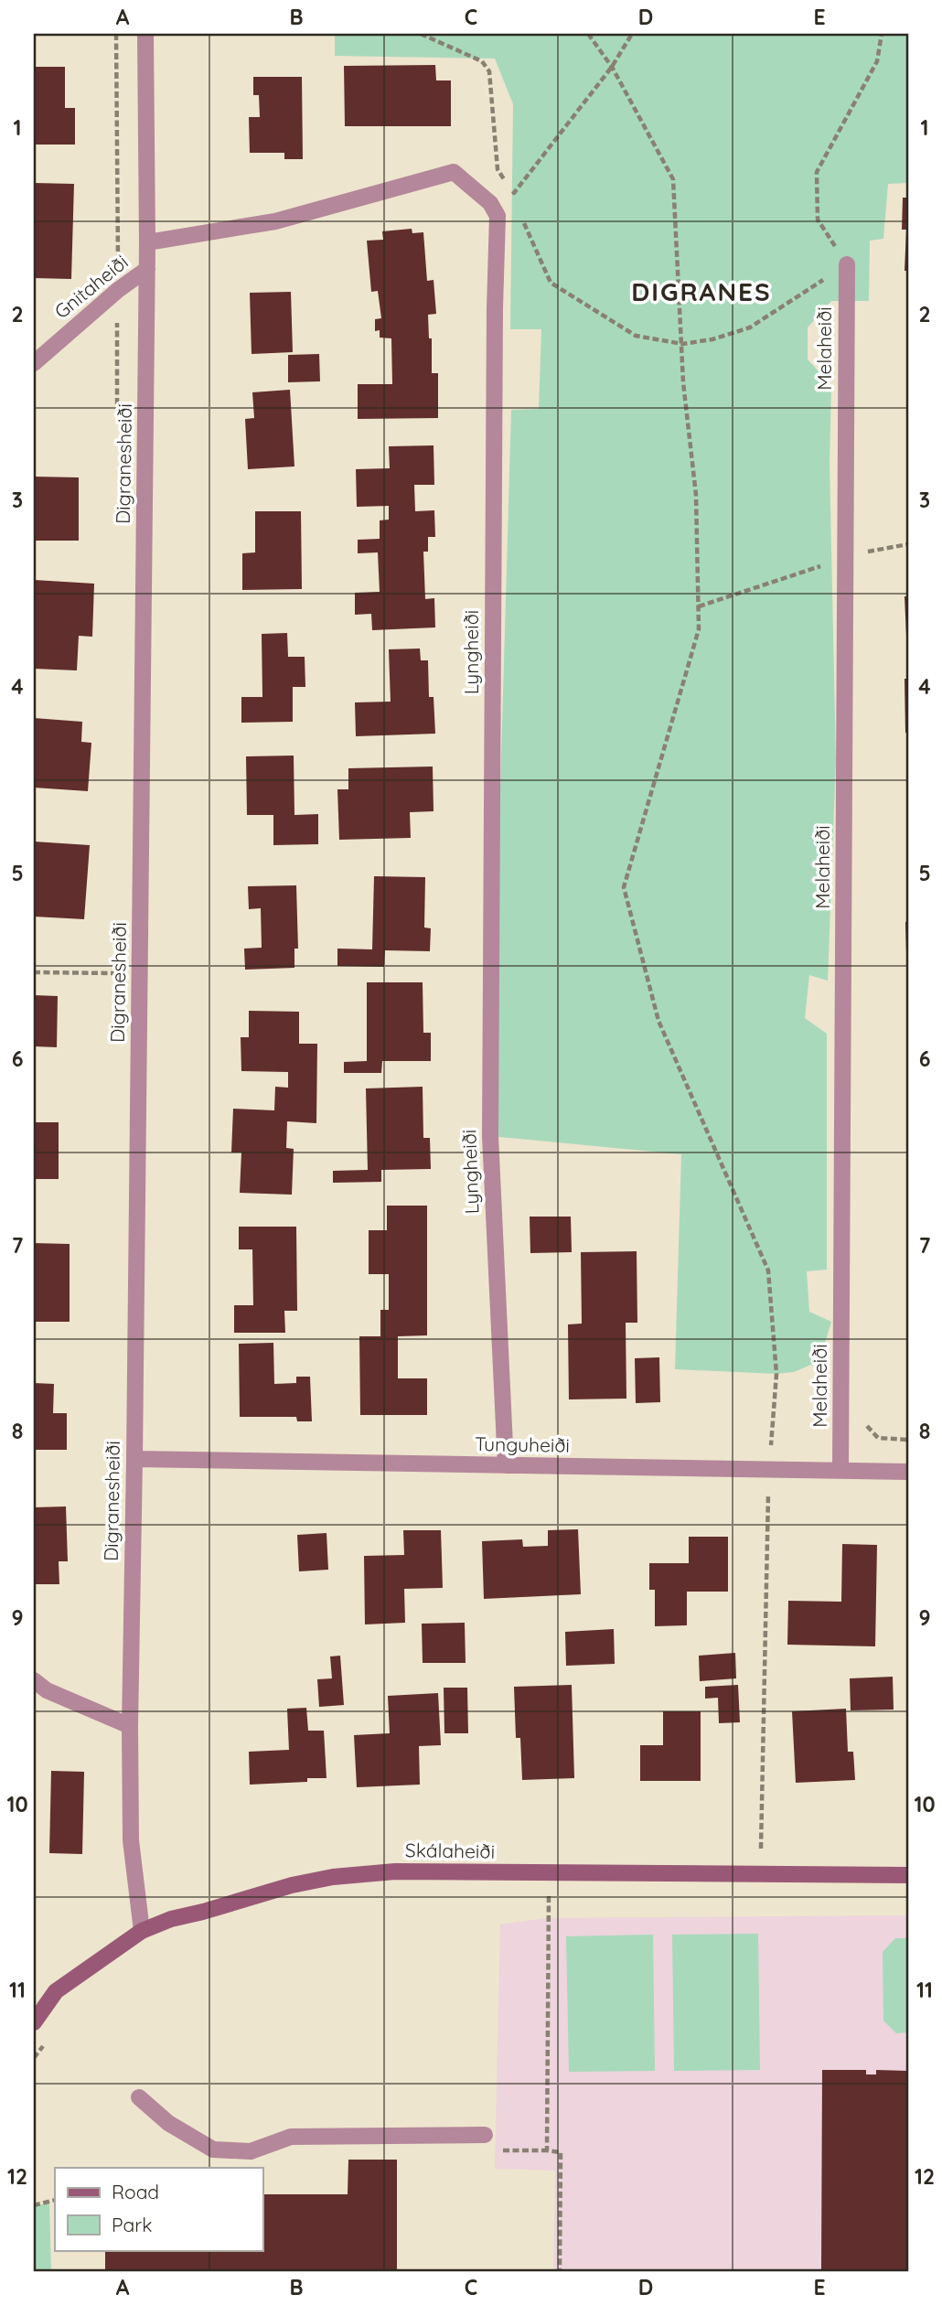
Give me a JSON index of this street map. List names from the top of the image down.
{
  "streets": {
    "street": [
      "Gnitaheiði",
      "Melaheiði",
      "Digranesheiði",
      "Lyngheiði",
      "Tunguheiði",
      "Skálaheiði"
    ]
  },
  "crossings": [
    ["Gnitaheiði", "Digranesheiði"],
    ["Melaheiði", "Tunguheiði"],
    ["Digranesheiði", "Tunguheiði"],
    ["Digranesheiði", "Skálaheiði"],
    ["Lyngheiði", "Tunguheiði"]
  ],
  "districts": ["DIGRANES"],
  "legend": ["Road", "Park"],
  "grid": {
    "columns": [
      "A",
      "B",
      "C",
      "D",
      "E"
    ],
    "rows": [
      "1",
      "2",
      "3",
      "4",
      "5",
      "6",
      "7",
      "8",
      "9",
      "10",
      "11",
      "12"
    ]
  }
}
